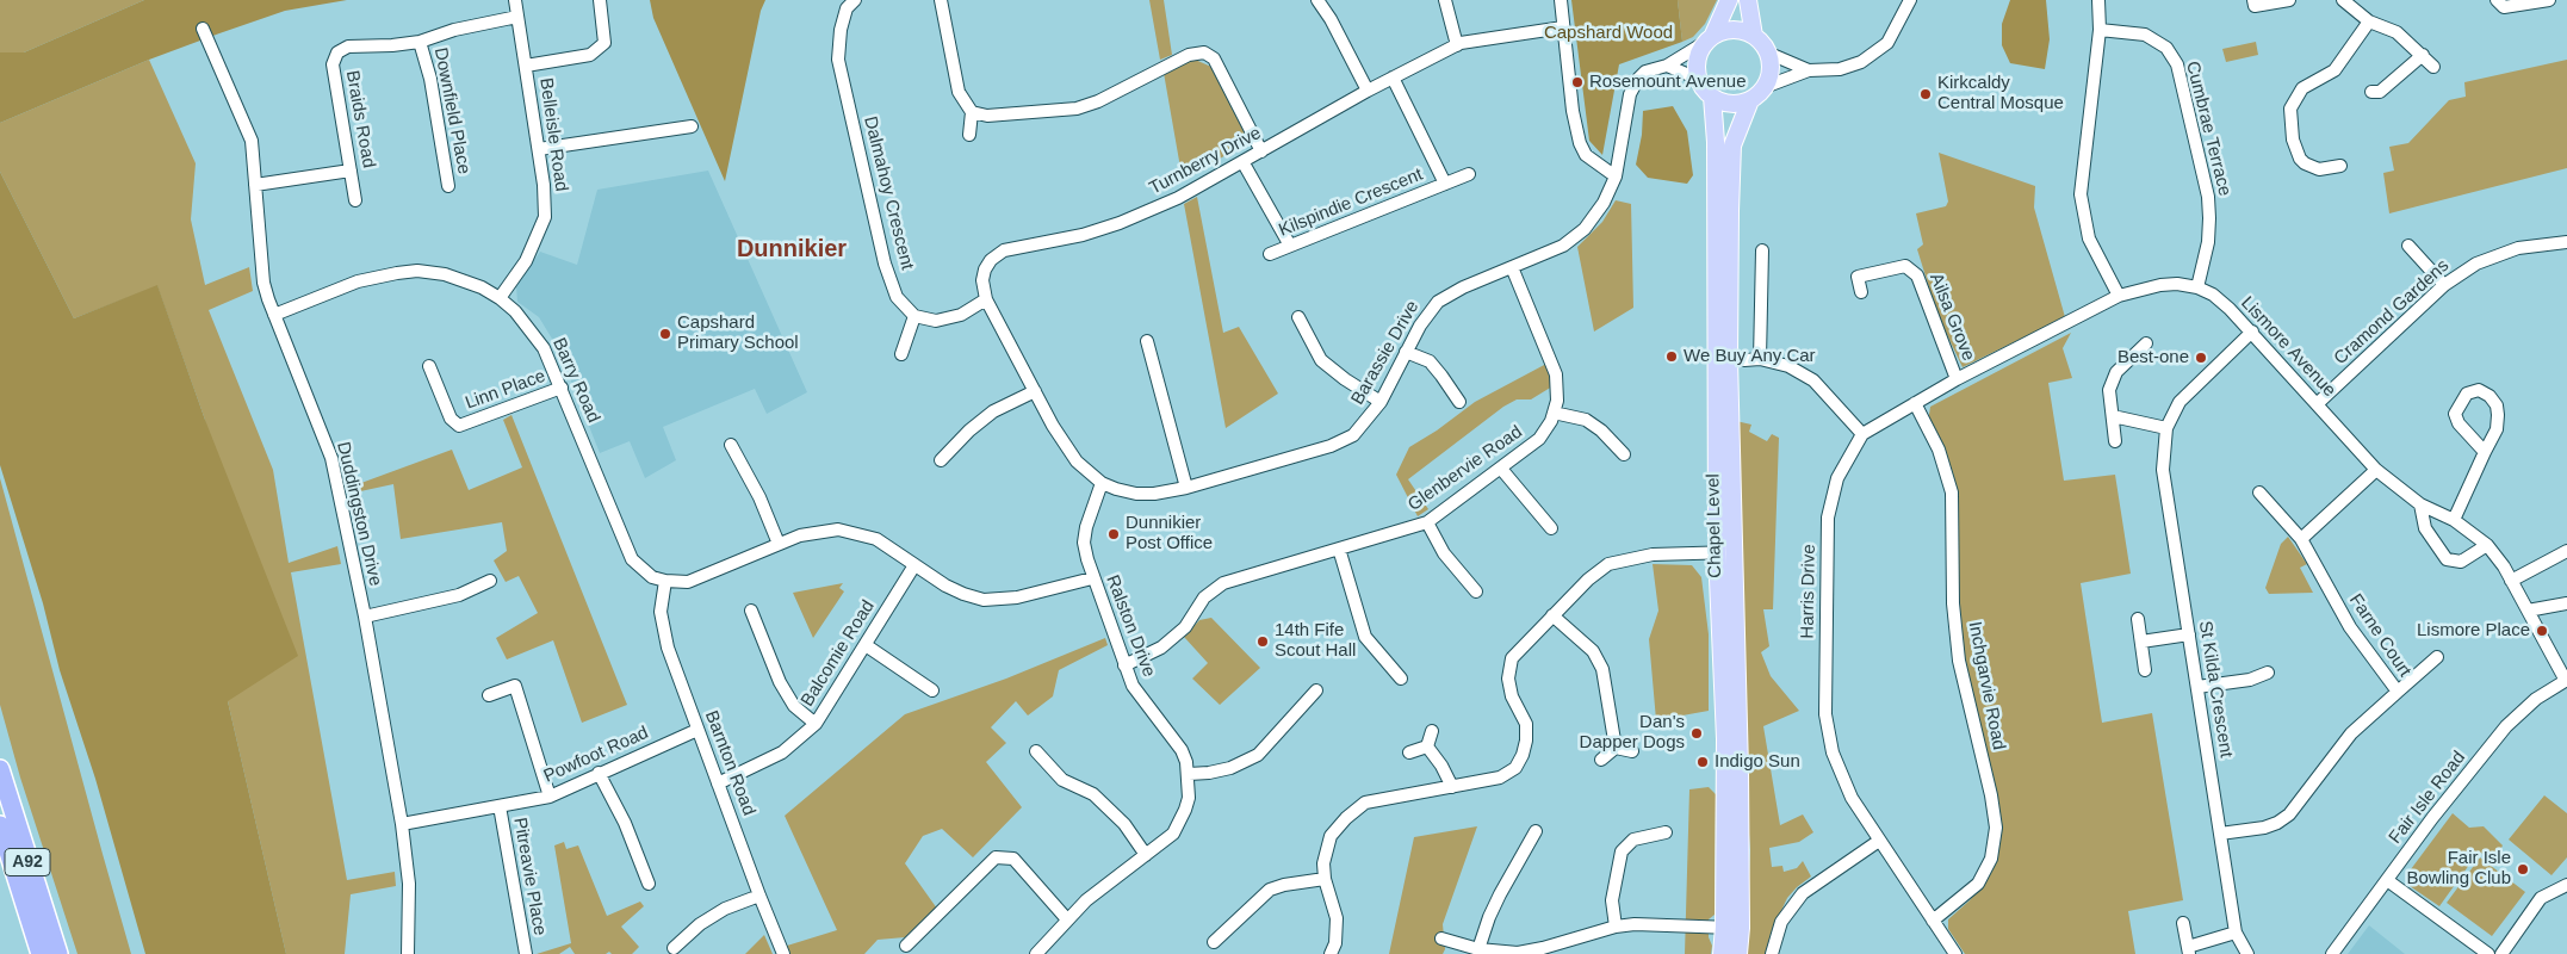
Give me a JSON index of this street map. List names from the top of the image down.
{
  "streets": {
    "highway": ["A92"],
    "main road": ["Chapel Level"],
    "street": [
      "Downfield Place",
      "Braids Road",
      "Cumbrae Terrace",
      "Belleisle Road",
      "Turnberry Drive",
      "Dalmahoy Crescent",
      "Kilspindie Crescent",
      "Cramond Gardens",
      "Ailsa Grove",
      "Lismore Avenue",
      "Barassie Drive",
      "Barry Road",
      "Linn Place",
      "Glenbervie Road",
      "Duddingston Drive",
      "Harris Drive",
      "Ralston Drive",
      "Farne Court",
      "Balcomie Road",
      "Inchgarvie Road",
      "St Kilda Crescent",
      "Powfoot Road",
      "Barnton Road",
      "Fair Isle Road",
      "Pitreavie Place"
    ]
  },
  "crossings": [
    ["Downfield Place", "Braids Road"],
    ["Braids Road", "Belleisle Road"],
    ["Cumbrae Terrace", "Lismore Avenue"],
    ["Belleisle Road", "Barry Road"],
    ["Turnberry Drive", "Kilspindie Crescent"],
    ["Turnberry Drive", "Barassie Drive"],
    ["Cramond Gardens", "Lismore Avenue"],
    ["Ailsa Grove", "Lismore Avenue"],
    ["Lismore Avenue", "St Kilda Crescent"],
    ["Lismore Avenue", "Fair Isle Road"],
    ["Barassie Drive", "Glenbervie Road"],
    ["Barassie Drive", "Chapel Level"],
    ["Barassie Drive", "Ralston Drive"],
    ["Barry Road", "Linn Place"],
    ["Barry Road", "Duddingston Drive"],
    ["Barry Road", "Barnton Road"],
    ["Glenbervie Road", "Ralston Drive"],
    ["Duddingston Drive", "Powfoot Road"],
    ["Harris Drive", "Inchgarvie Road"],
    ["Farne Court", "St Kilda Crescent"],
    ["Balcomie Road", "Barnton Road"],
    ["Powfoot Road", "Barnton Road"],
    ["Powfoot Road", "Pitreavie Place"]
  ],
  "districts": ["Dunnikier"],
  "parks": ["Capshard Wood"],
  "places": [
    "Rosemount Avenue",
    "Kirkcaldy Central Mosque",
    "Capshard Primary School",
    "We Buy Any Car",
    "Best-one",
    "Dunnikier Post Office",
    "Lismore Place",
    "14th Fife Scout Hall",
    "Dan's Dapper Dogs",
    "Indigo Sun",
    "Fair Isle Bowling Club"
  ]
}
